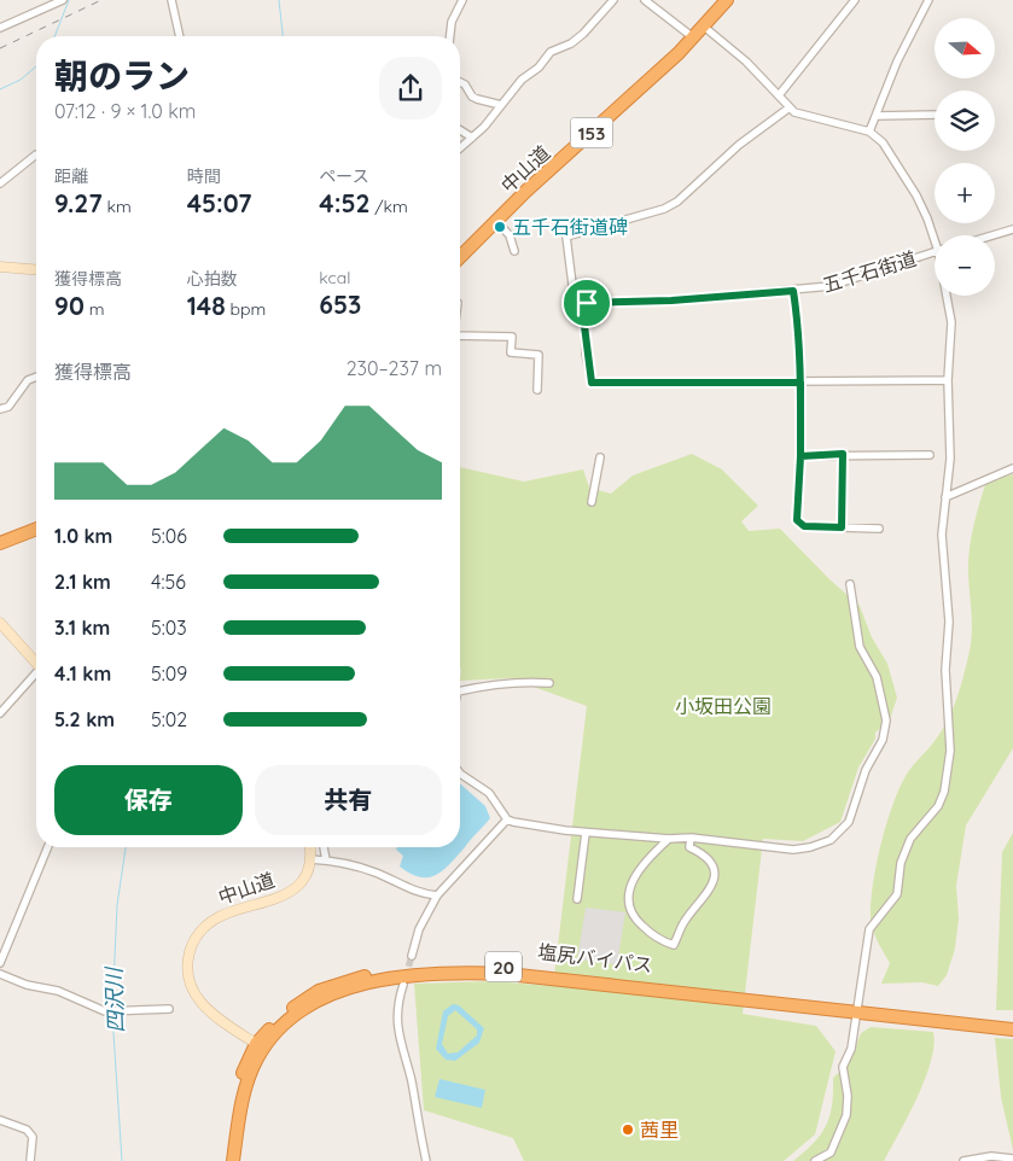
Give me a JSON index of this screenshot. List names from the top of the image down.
{
  "streets": {
    "highway": [
      "153",
      "中山道",
      "塩尻バイパス",
      "20"
    ],
    "street": ["五千石街道"]
  },
  "crossings": [
    ["中山道", "塩尻バイパス"],
    ["中山道", "20"],
    ["塩尻バイパス", "20"]
  ],
  "water": ["四沢川"],
  "parks": ["小坂田公園"],
  "places": ["五千石街道碑", "茜里"],
  "north": "right",
  "page": {
    "map_buttons": ["+", "−"],
    "heading": ["朝のラン", "07:12 · 9 × 1.0 km"],
    "stats": [
      ["距離", "9.27 km"],
      ["時間", "45:07"],
      ["ペース", "4:52 /km"],
      ["獲得標高", "90 m"],
      ["心拍数", "148 bpm"],
      ["kcal", "653"]
    ],
    "chart": ["獲得標高", "230–237 m"],
    "list": [
      {
        "name": "1.0 km",
        "note": "5:06"
      },
      {
        "name": "2.1 km",
        "note": "4:56"
      },
      {
        "name": "3.1 km",
        "note": "5:03"
      },
      {
        "name": "4.1 km",
        "note": "5:09"
      },
      {
        "name": "5.2 km",
        "note": "5:02"
      }
    ],
    "buttons": ["保存", "共有"]
  }
}
